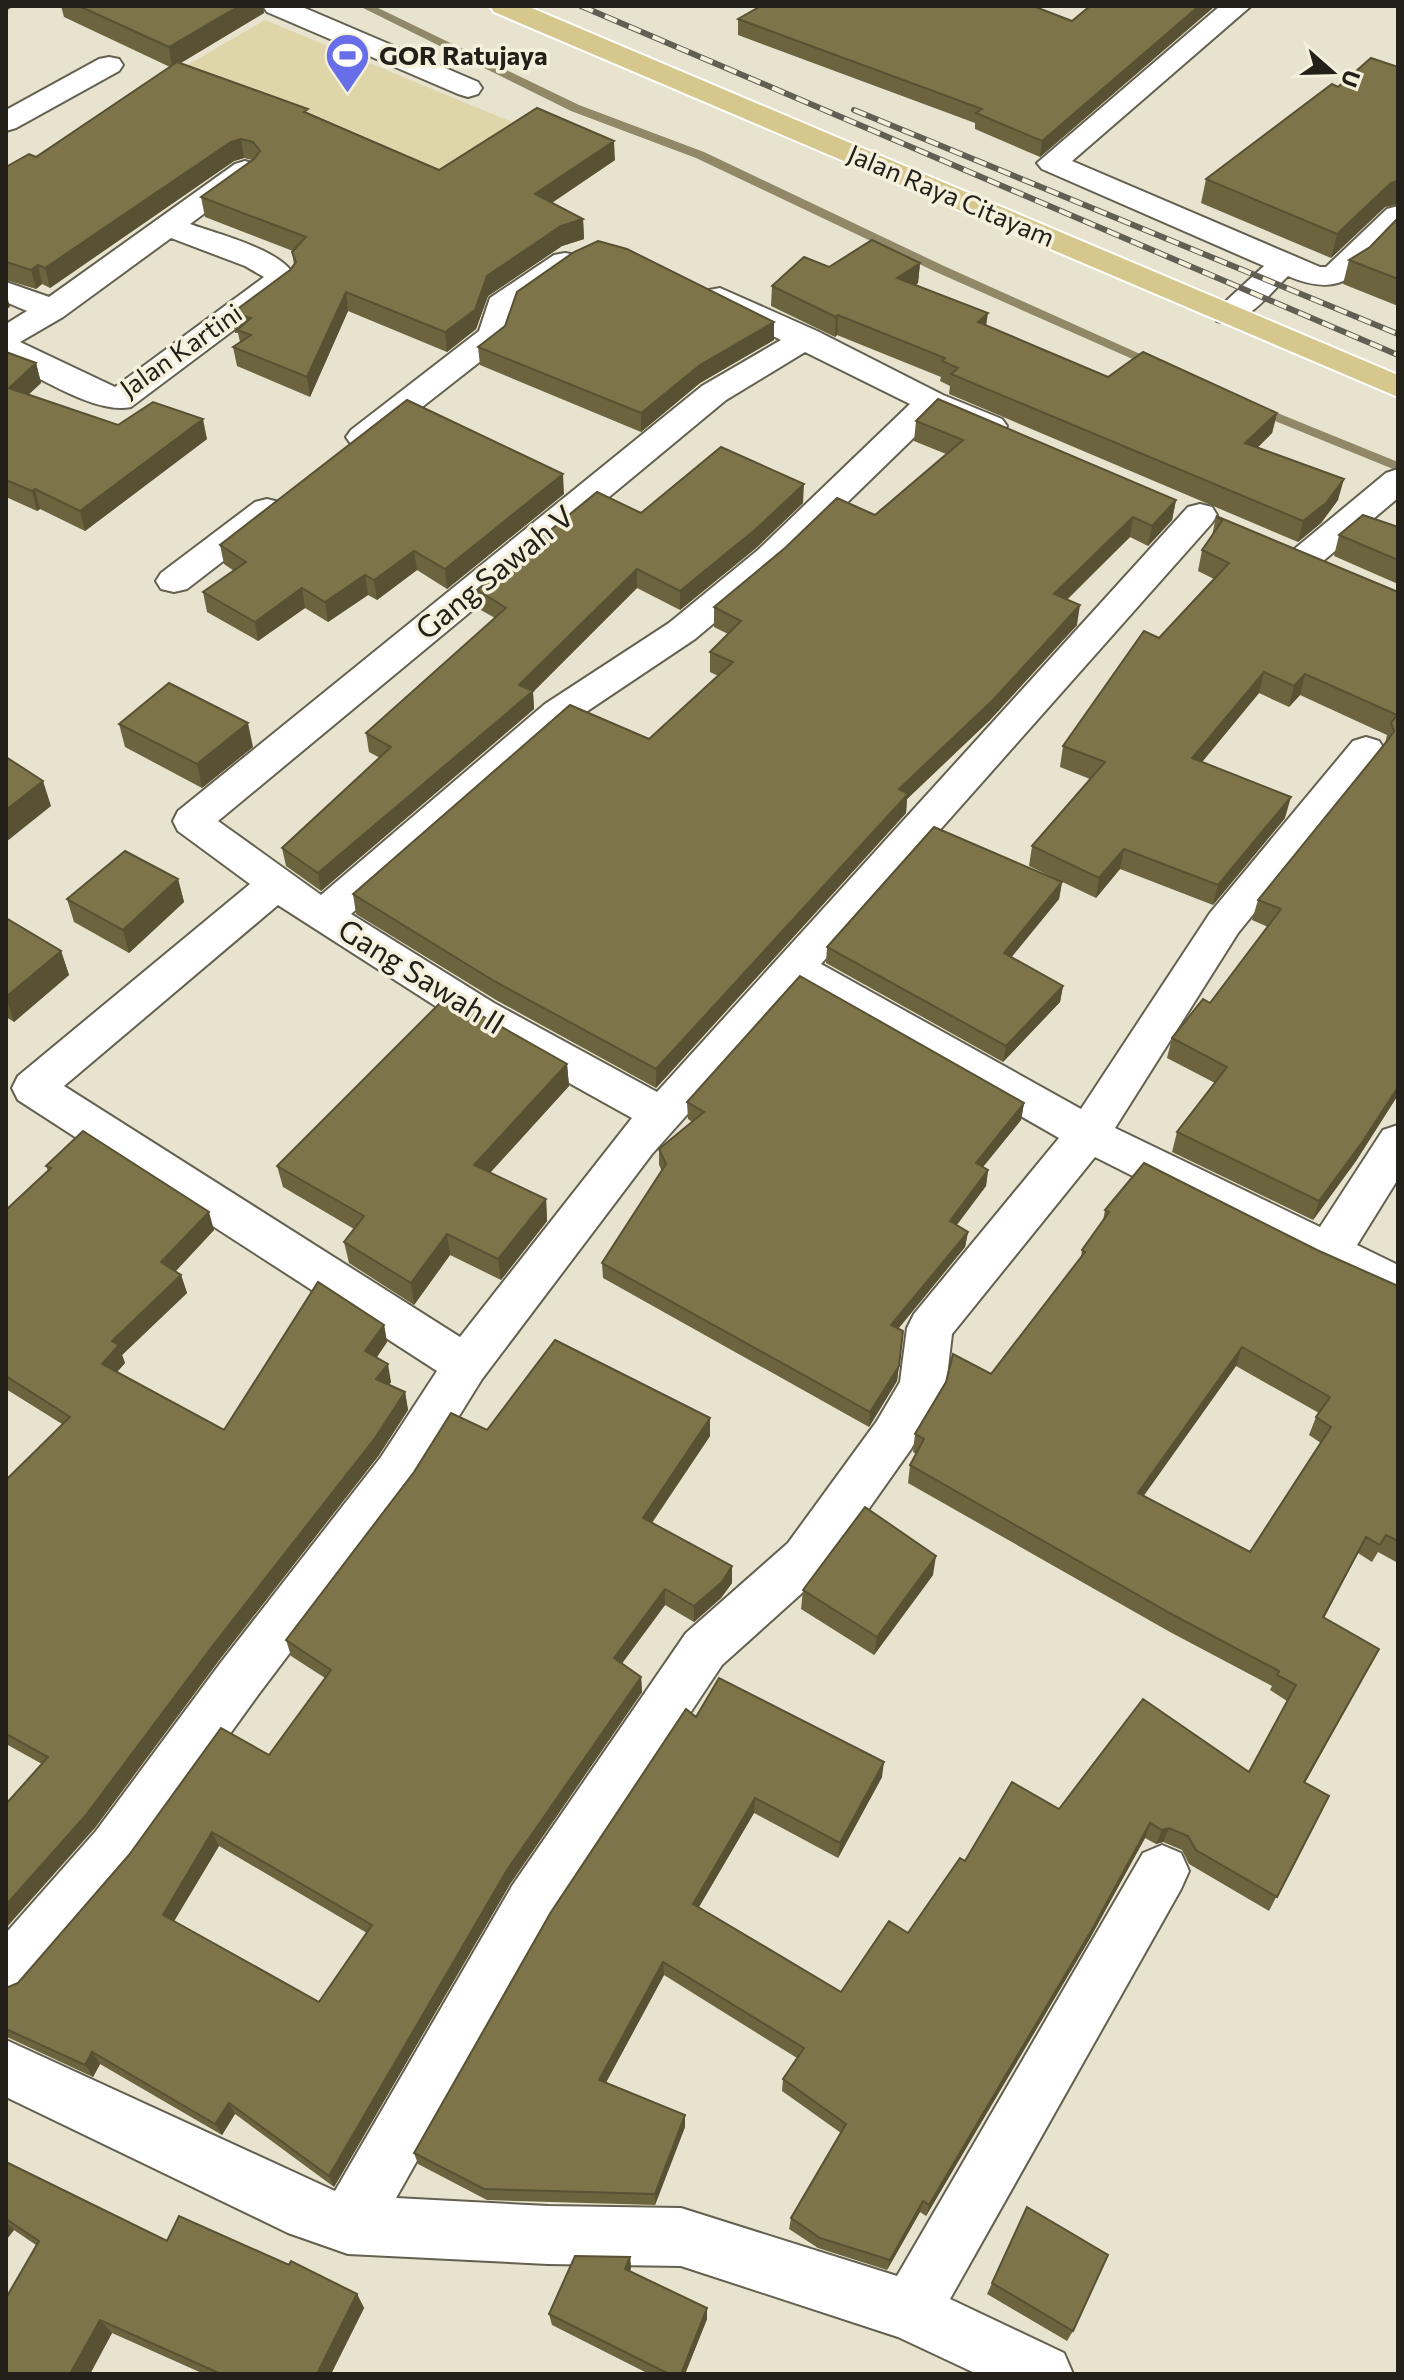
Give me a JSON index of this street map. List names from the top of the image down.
{
  "streets": {
    "main road": ["Jalan Raya Citayam"],
    "street": ["Jalan Kartini", "Gang Sawah V", "Gang Sawah II"]
  },
  "crossings": [
    ["Gang Sawah V", "Gang Sawah II"]
  ],
  "places": {
    "sports": ["GOR Ratujaya"]
  },
  "north": "right"
}
